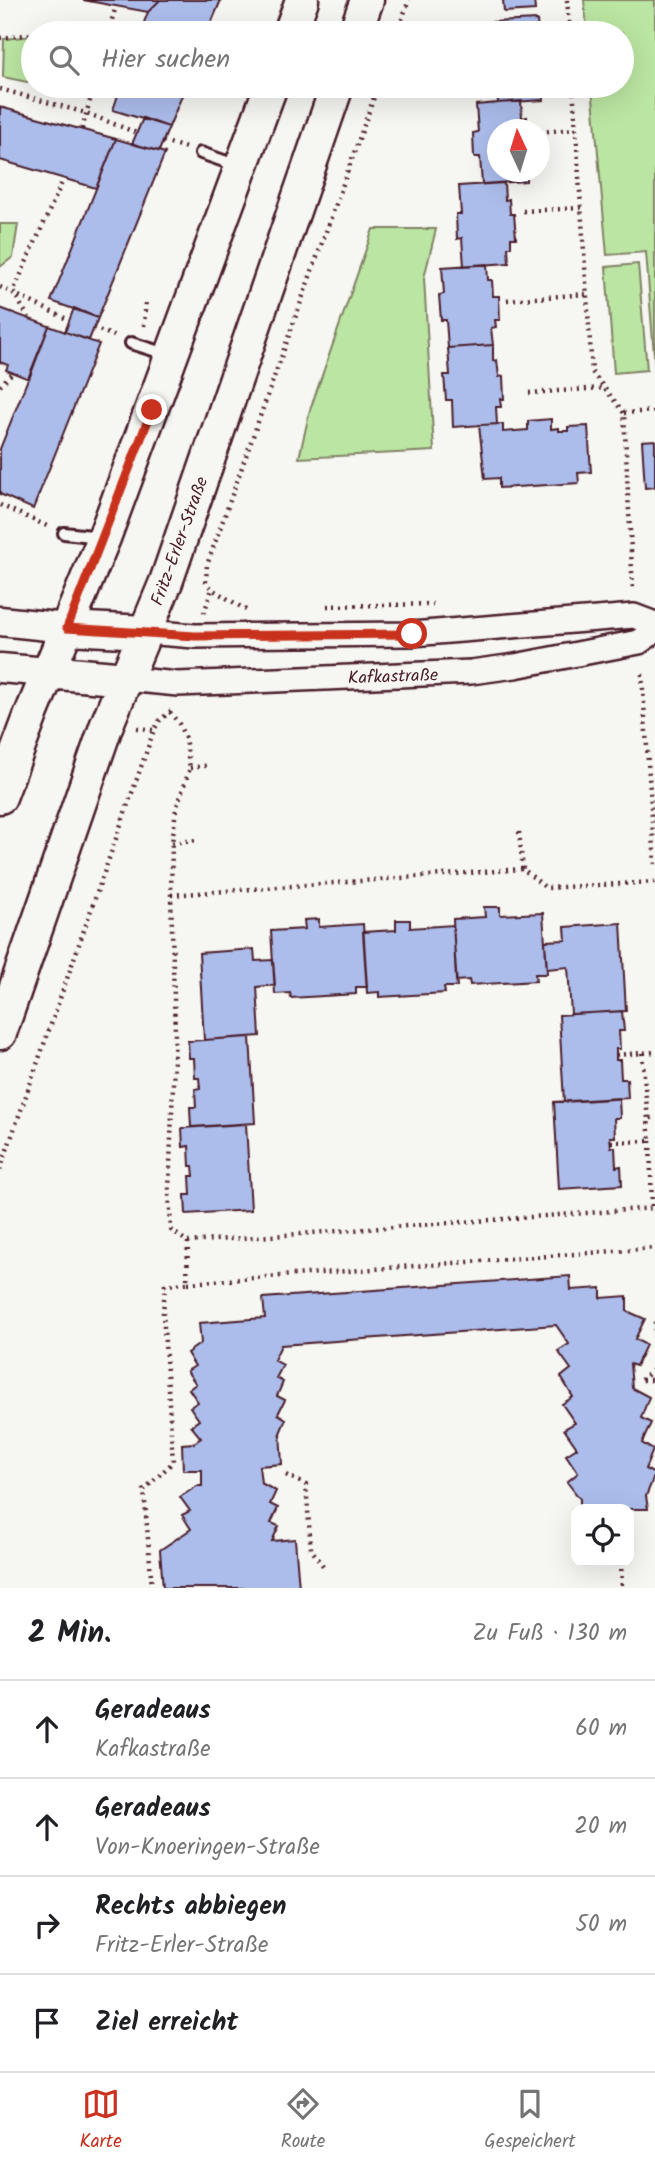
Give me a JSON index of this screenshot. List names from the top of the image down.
{
  "streets": {
    "main road": ["Fritz-Erler-Straße"],
    "street": ["Kafkastraße"]
  },
  "crossings": [
    ["Fritz-Erler-Straße", "Kafkastraße"]
  ],
  "north": "top",
  "page": {
    "search": "Hier suchen",
    "heading": ["2 Min.", "Zu Fuß · 130 m"],
    "list": [
      ["Geradeaus", "Kafkastraße", "60 m"],
      ["Geradeaus", "Von-Knoeringen-Straße", "20 m"],
      ["Rechts abbiegen", "Fritz-Erler-Straße", "50 m"],
      "Ziel erreicht"
    ],
    "nav": ["Karte", "Route", "Gespeichert"]
  }
}
